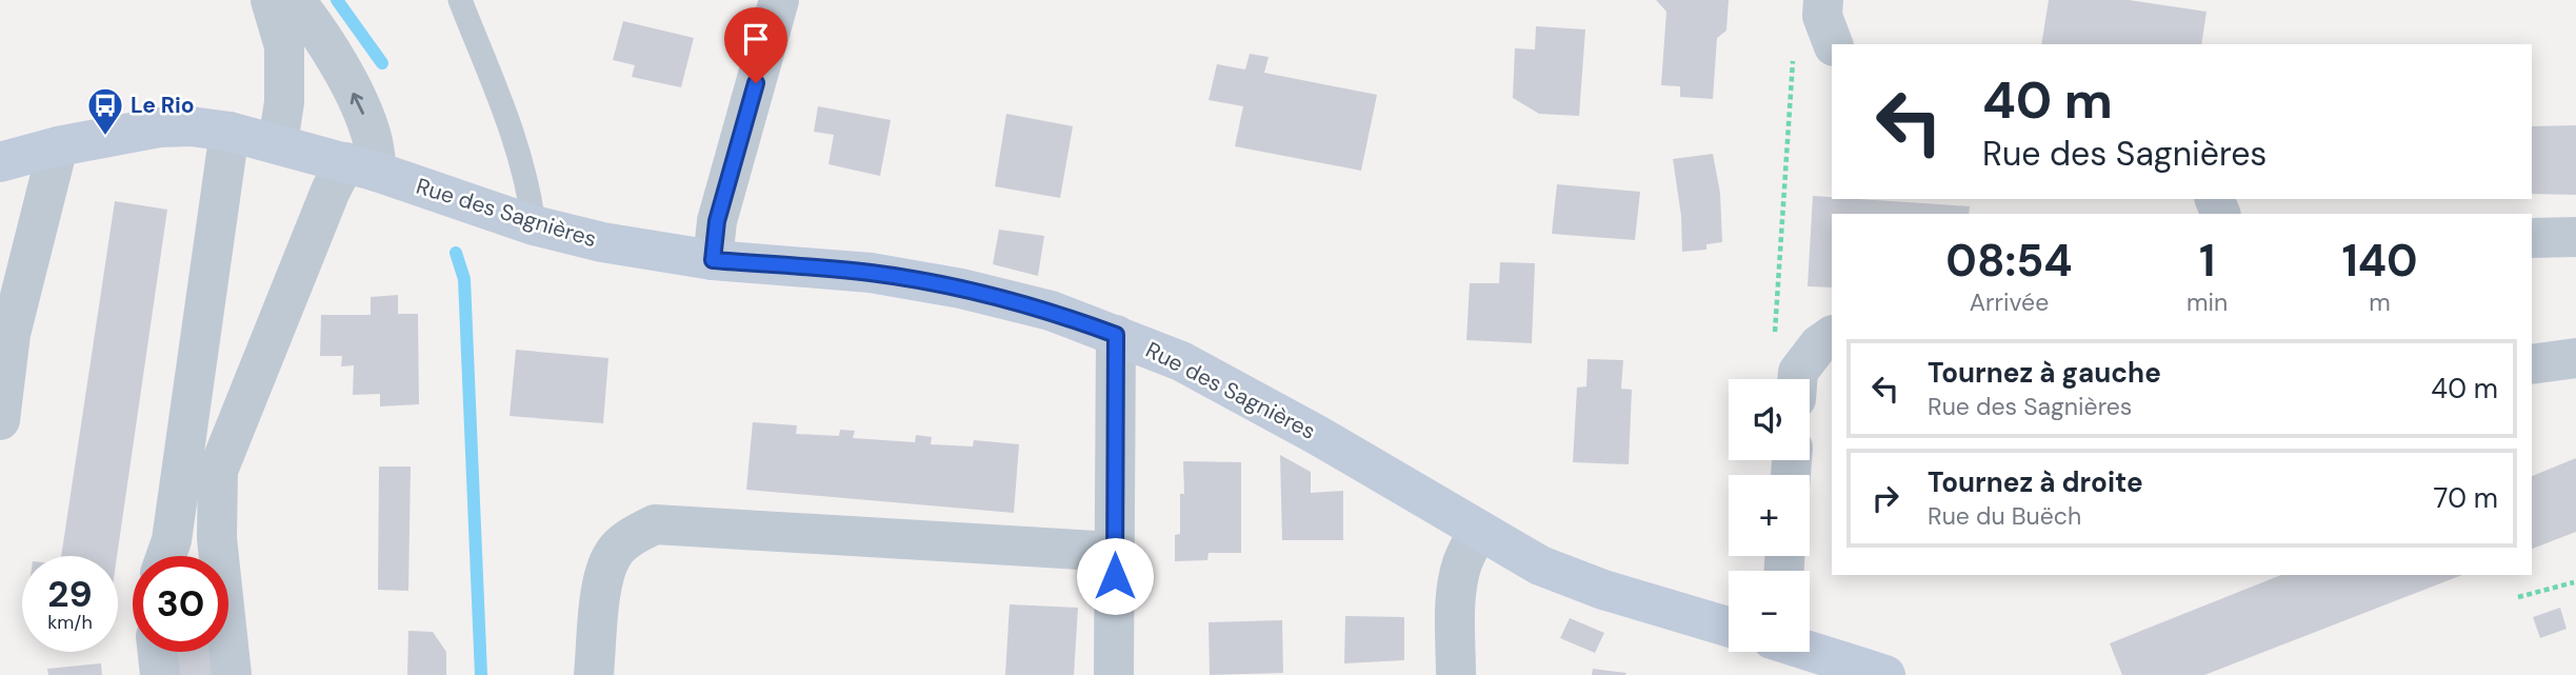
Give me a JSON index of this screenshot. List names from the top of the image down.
{
  "streets": {
    "main road": ["Rue des Sagnières"]
  },
  "places": {
    "bus stop": ["Le Rio"]
  },
  "page": {
    "turn": ["40 m", "Rue des Sagnières"],
    "eta": [
      "08:54",
      "Arrivée",
      "1",
      "min",
      "140",
      "m"
    ],
    "list": [
      {
        "name": "Tournez à gauche",
        "note": "Rue des Sagnières",
        "value": "40 m"
      },
      {
        "name": "Tournez à droite",
        "note": "Rue du Buëch",
        "value": "70 m"
      }
    ],
    "map_buttons": ["+", "−"],
    "speed": "29 km/h",
    "limit": "30"
  }
}
